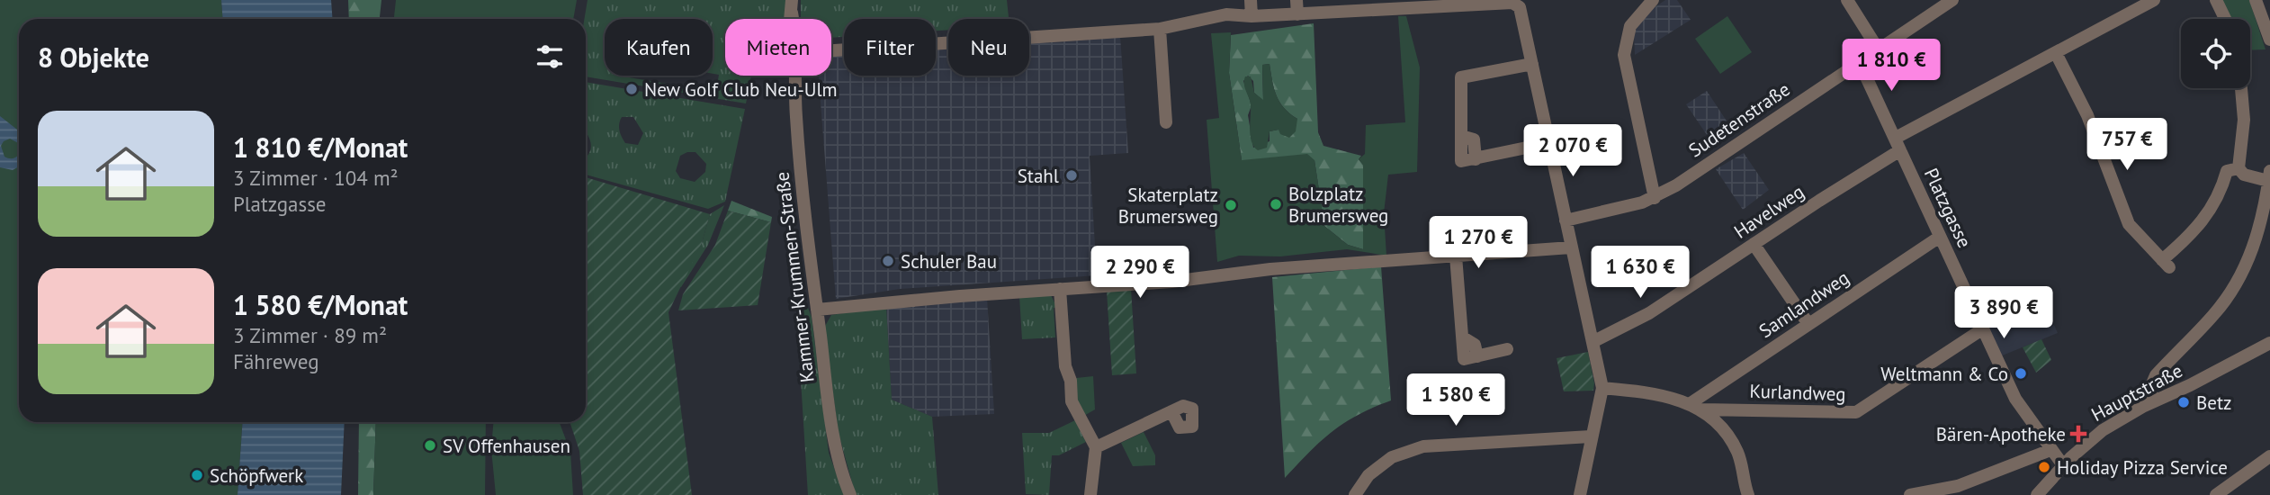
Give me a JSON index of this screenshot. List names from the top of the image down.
{
  "streets": {
    "street": [
      "Sudetenstraße",
      "Platzgasse",
      "Havelweg",
      "Kammer-Krummen-Straße",
      "Samlandweg",
      "Kurlandweg",
      "Hauptstraße"
    ]
  },
  "crossings": [
    ["Sudetenstraße", "Platzgasse"],
    ["Platzgasse", "Havelweg"],
    ["Platzgasse", "Samlandweg"],
    ["Platzgasse", "Kurlandweg"],
    ["Platzgasse", "Hauptstraße"],
    ["Samlandweg", "Kurlandweg"]
  ],
  "places": {
    "other": [
      "New Golf Club Neu-Ulm",
      "Stahl",
      "Bolzplatz Brumersweg",
      "Skaterplatz Brumersweg",
      "Schuler Bau",
      "Weltmann & Co",
      "Betz",
      "SV Offenhausen",
      "Holiday Pizza Service",
      "Schöpfwerk"
    ],
    "health": ["Bären-Apotheke"]
  },
  "page": {
    "chip": [
      "Kaufen",
      "Mieten",
      "Filter",
      "Neu"
    ],
    "heading": "8 Objekte",
    "price": [
      "1 810 €",
      "757 €",
      "2 070 €",
      "1 270 €",
      "2 290 €",
      "1 630 €",
      "3 890 €",
      "1 580 €"
    ],
    "list": [
      {
        "name": "1 810 €/Monat",
        "note": "3 Zimmer · 104 m² · Platzgasse"
      },
      {
        "name": "1 580 €/Monat",
        "note": "3 Zimmer · 89 m² · Fähreweg"
      }
    ]
  }
}
